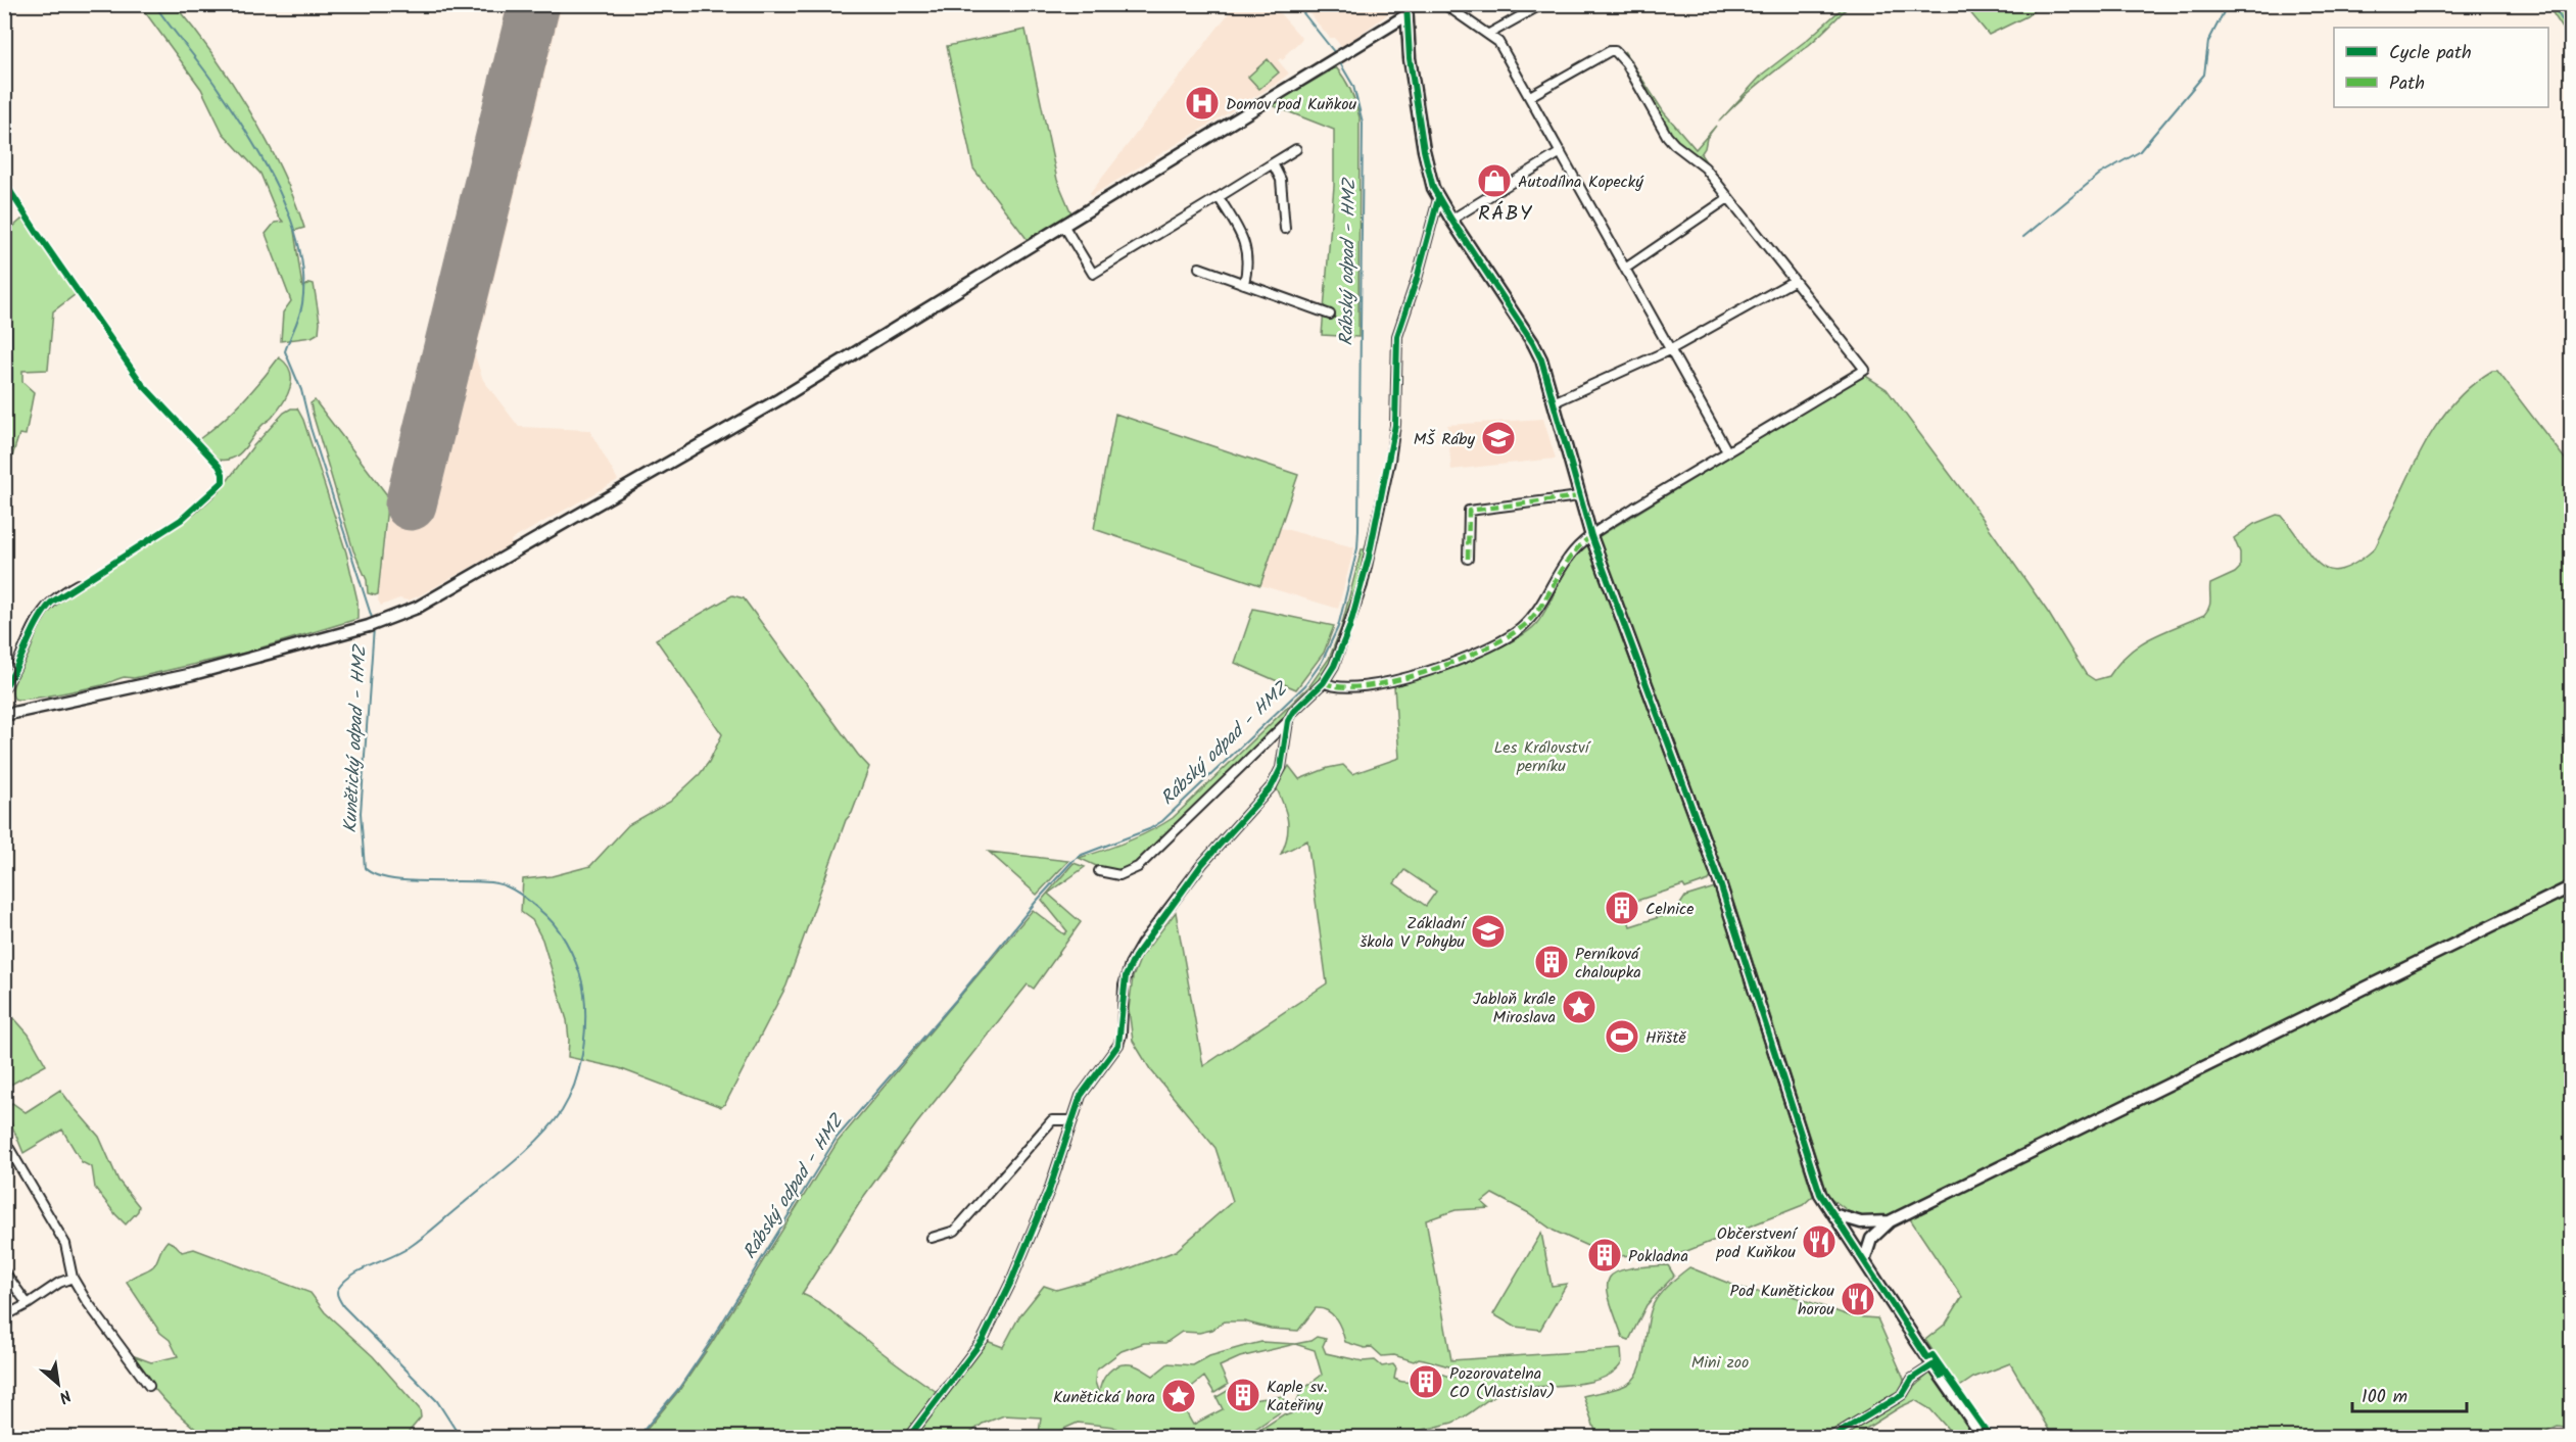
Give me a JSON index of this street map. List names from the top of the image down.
{
  "districts": ["RÁBY"],
  "water": ["Rábský odpad - HMZ", "Kunětický odpad - HMZ"],
  "parks": ["Les Království perníku", "Mini zoo"],
  "places": {
    "hospital": ["Domov pod Kuňkou"],
    "shop": ["Autodílna Kopecký"],
    "school or university": ["MŠ Ráby", "Základní škola V Pohybu"],
    "building": [
      "Celnice",
      "Perníková chaloupka",
      "Pokladna",
      "Pozorovatelna CO (Vlastislav)",
      "Kaple sv. Kateřiny"
    ],
    "place": ["Jabloň krále Miroslava", "Kunětická hora"],
    "sports": ["Hřiště"],
    "restaurant": ["Občerstvení pod Kuňkou", "Pod Kunětickou horou"]
  },
  "legend": ["Cycle path", "Path"],
  "scale_bar": "100 m",
  "north": "bottom right"
}
